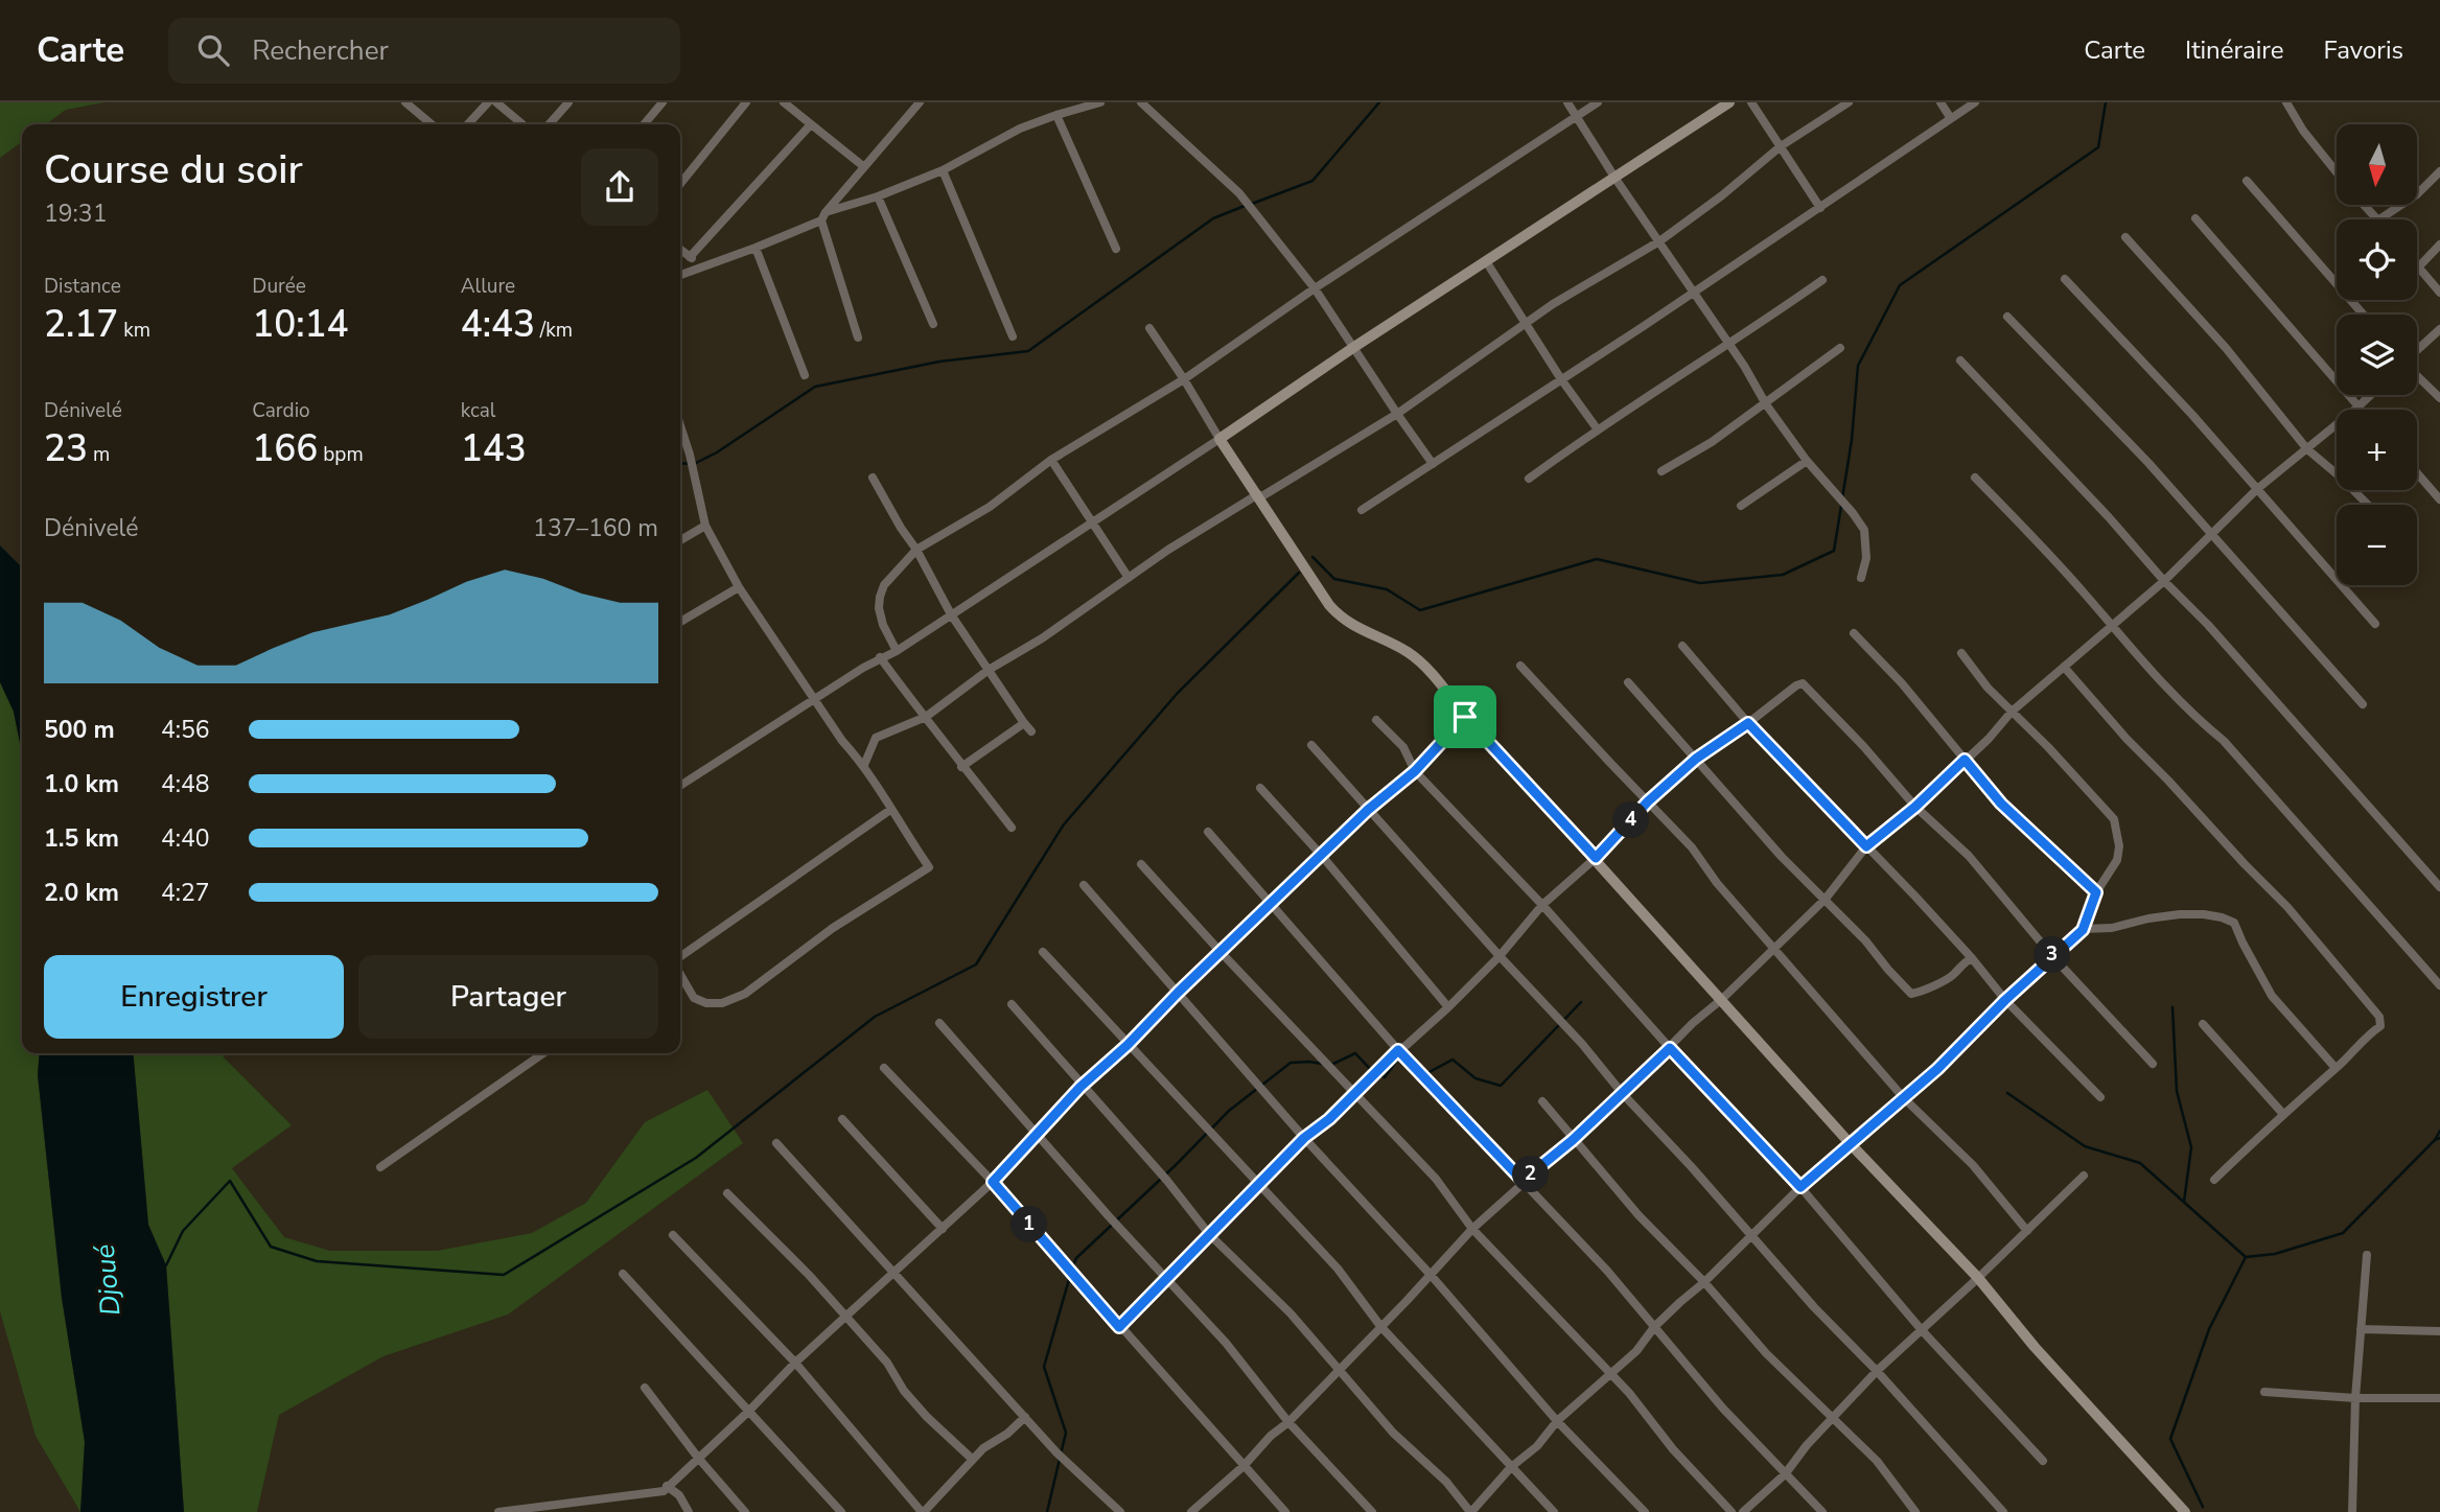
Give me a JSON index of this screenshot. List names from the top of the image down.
{
  "water": ["Djoué"],
  "north": "bottom",
  "page": {
    "header": "Carte",
    "search": "Rechercher",
    "nav": ["Carte", "Itinéraire", "Favoris"],
    "map_buttons": ["+", "−"],
    "heading": ["Course du soir", "19:31"],
    "stats": [
      ["Distance", "2.17 km"],
      ["Durée", "10:14"],
      ["Allure", "4:43 /km"],
      ["Dénivelé", "23 m"],
      ["Cardio", "166 bpm"],
      ["kcal", "143"]
    ],
    "chart": ["Dénivelé", "137–160 m"],
    "list": [
      {
        "name": "500 m",
        "note": "4:56"
      },
      {
        "name": "1.0 km",
        "note": "4:48"
      },
      {
        "name": "1.5 km",
        "note": "4:40"
      },
      {
        "name": "2.0 km",
        "note": "4:27"
      }
    ],
    "pins": [
      "4",
      "3",
      "2",
      "1"
    ],
    "buttons": ["Enregistrer", "Partager"]
  }
}
